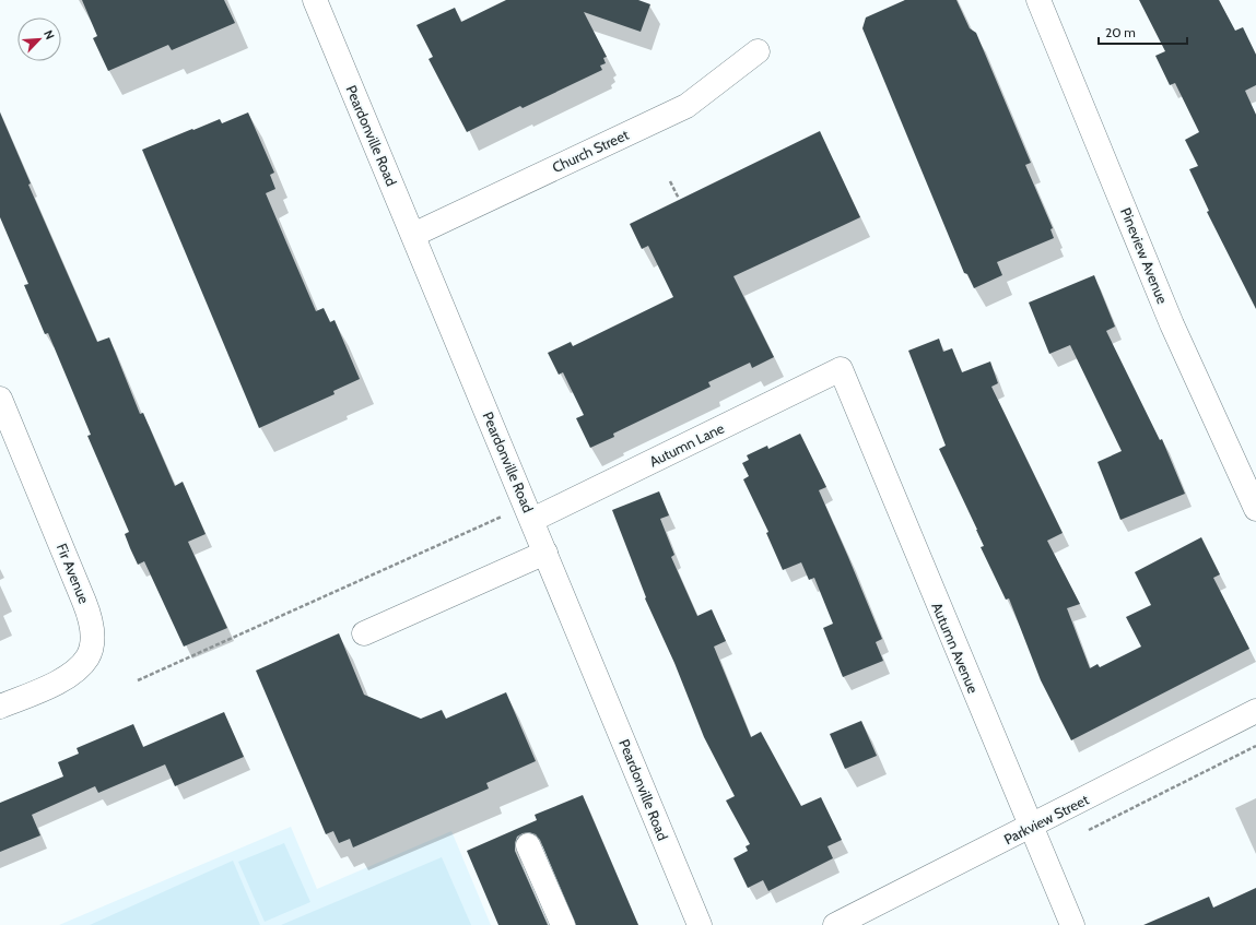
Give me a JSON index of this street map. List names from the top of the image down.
{
  "streets": {
    "street": [
      "Peardonville Road",
      "Church Street",
      "Pineview Avenue",
      "Autumn Lane",
      "Fir Avenue",
      "Autumn Avenue",
      "Parkview Street"
    ]
  },
  "crossings": [
    ["Peardonville Road", "Church Street"],
    ["Peardonville Road", "Autumn Lane"],
    ["Autumn Lane", "Autumn Avenue"],
    ["Autumn Avenue", "Parkview Street"]
  ],
  "scale_bar": "20 m",
  "north": "top right"
}
